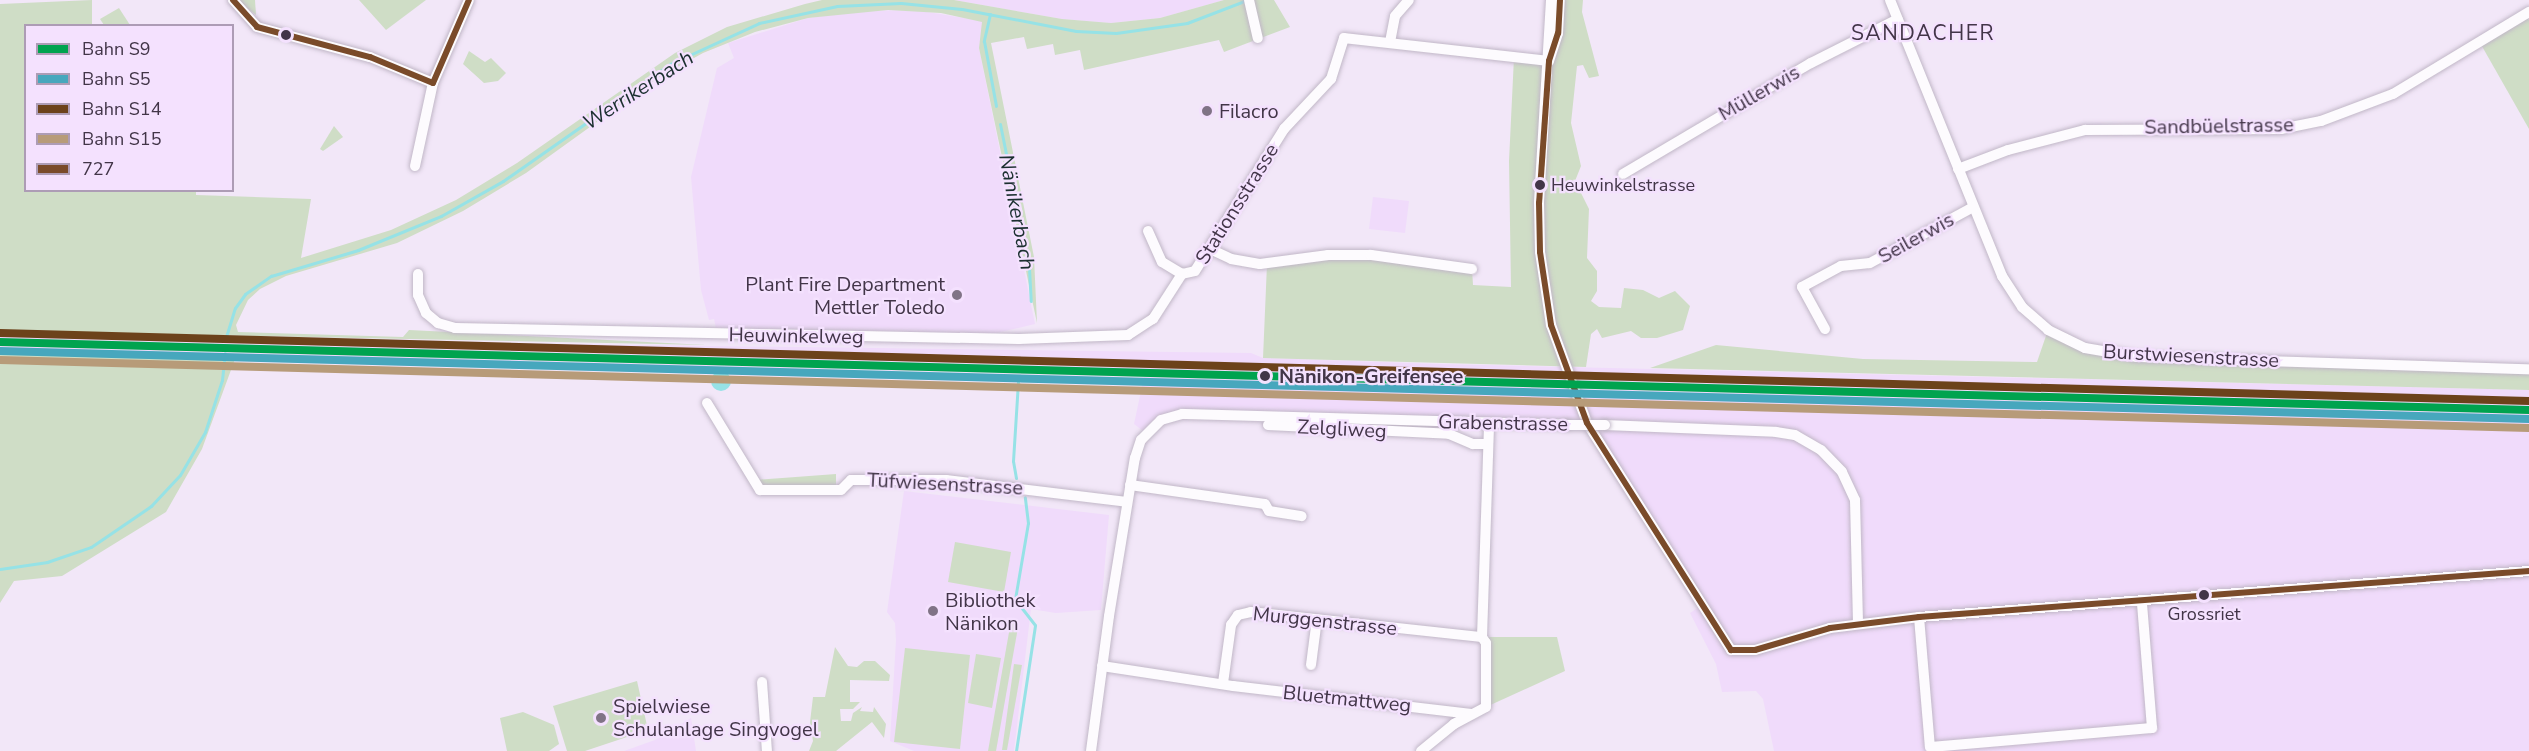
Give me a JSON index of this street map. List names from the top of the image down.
{
  "streets": {
    "street": [
      "Müllerwis",
      "Sandbüelstrasse",
      "Stationsstrasse",
      "Seilerwis",
      "Heuwinkelweg",
      "Burstwiesenstrasse",
      "Grabenstrasse",
      "Zelgliweg",
      "Tüfwiesenstrasse",
      "Murggenstrasse",
      "Bluetmattweg"
    ]
  },
  "crossings": [
    ["Müllerwis", "Burstwiesenstrasse"],
    ["Sandbüelstrasse", "Burstwiesenstrasse"],
    ["Stationsstrasse", "Heuwinkelweg"],
    ["Seilerwis", "Burstwiesenstrasse"],
    ["Grabenstrasse", "Zelgliweg"],
    ["Murggenstrasse", "Bluetmattweg"]
  ],
  "districts": ["SANDACHER"],
  "water": ["Werrikerbach", "Nänikerbach"],
  "places": [
    "Filacro",
    "Heuwinkelstrasse",
    "Plant Fire Department Mettler Toledo",
    "Nänikon-Greifensee",
    "Grossriet",
    "Bibliothek Nänikon",
    "Spielwiese Schulanlage Singvogel"
  ],
  "lines": [
    "transit line 727",
    "rail line S14",
    "rail line S9",
    "rail line S5",
    "rail line S15"
  ],
  "legend": [
    "Bahn S9",
    "Bahn S5",
    "Bahn S14",
    "Bahn S15",
    "727"
  ]
}
